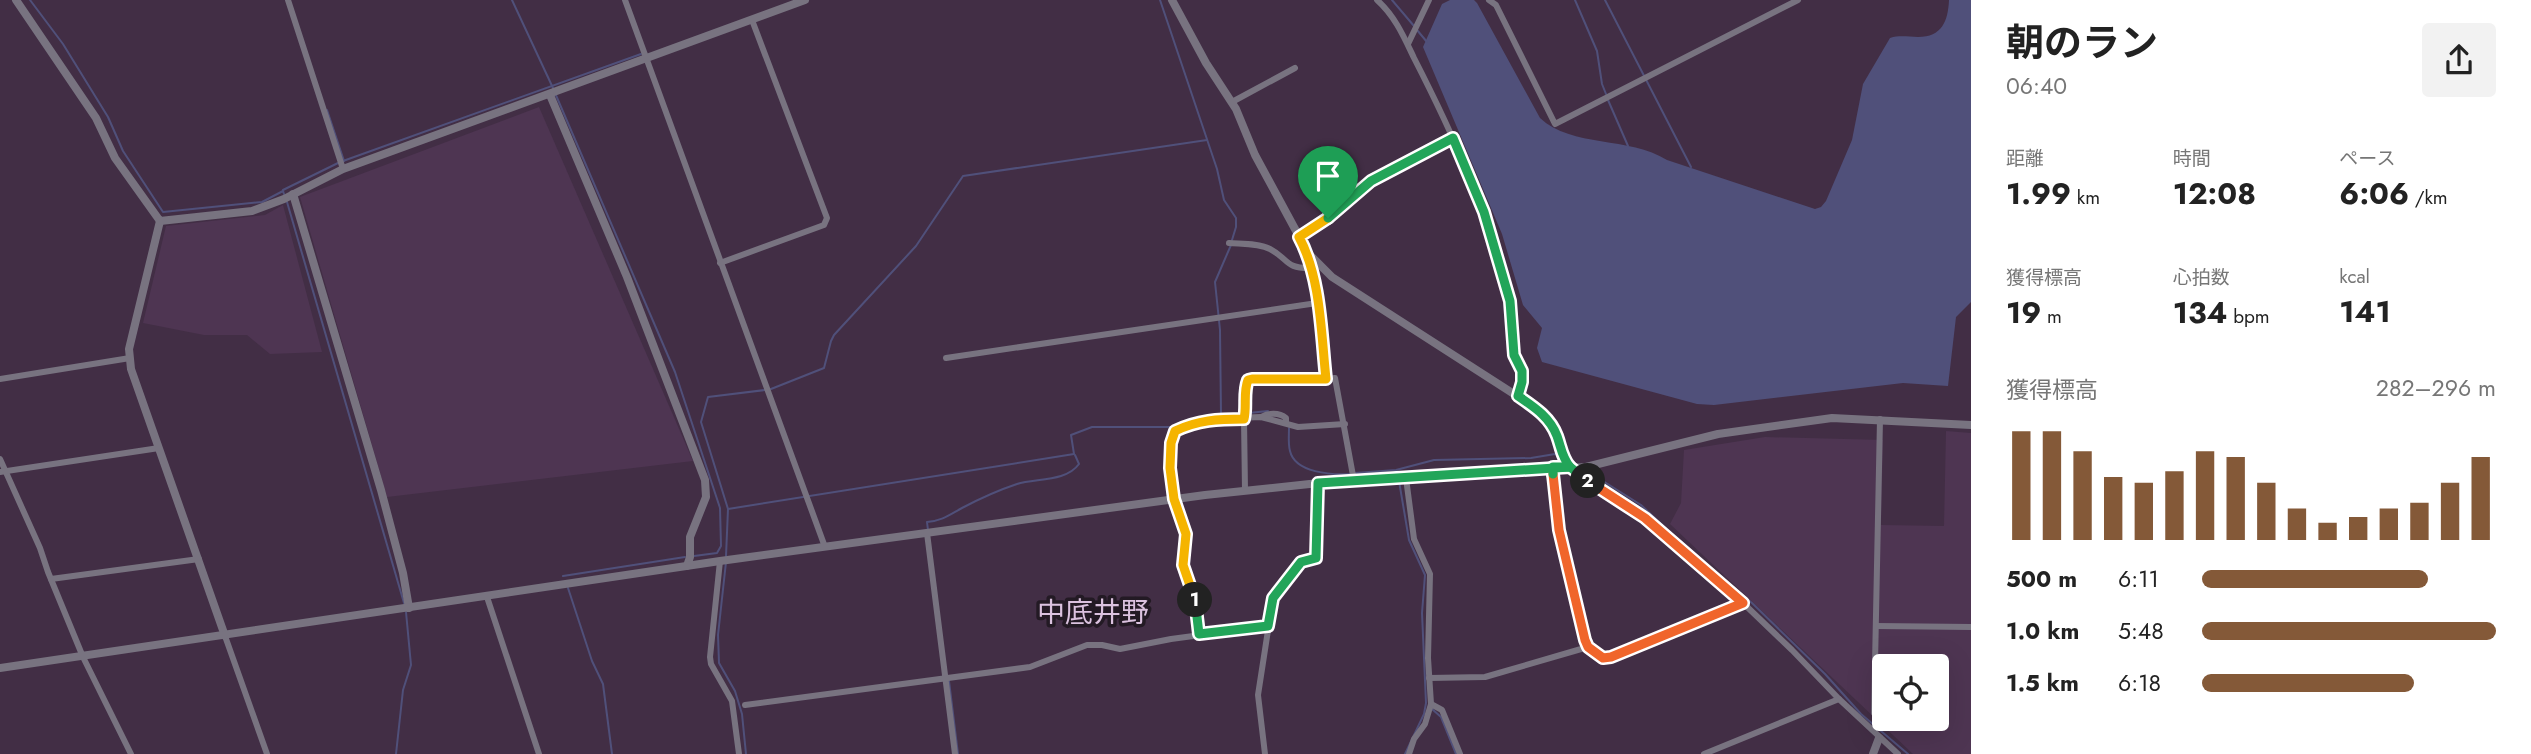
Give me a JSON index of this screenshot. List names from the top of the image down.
{
  "districts": ["中底井野"],
  "page": {
    "heading": ["朝のラン", "06:40"],
    "stats": [
      ["距離", "1.99 km"],
      ["時間", "12:08"],
      ["ペース", "6:06 /km"],
      ["獲得標高", "19 m"],
      ["心拍数", "134 bpm"],
      ["kcal", "141"]
    ],
    "chart": ["獲得標高", "282–296 m"],
    "pins": ["2", "1"],
    "list": [
      {
        "name": "500 m",
        "note": "6:11"
      },
      {
        "name": "1.0 km",
        "note": "5:48"
      },
      {
        "name": "1.5 km",
        "note": "6:18"
      }
    ]
  }
}
